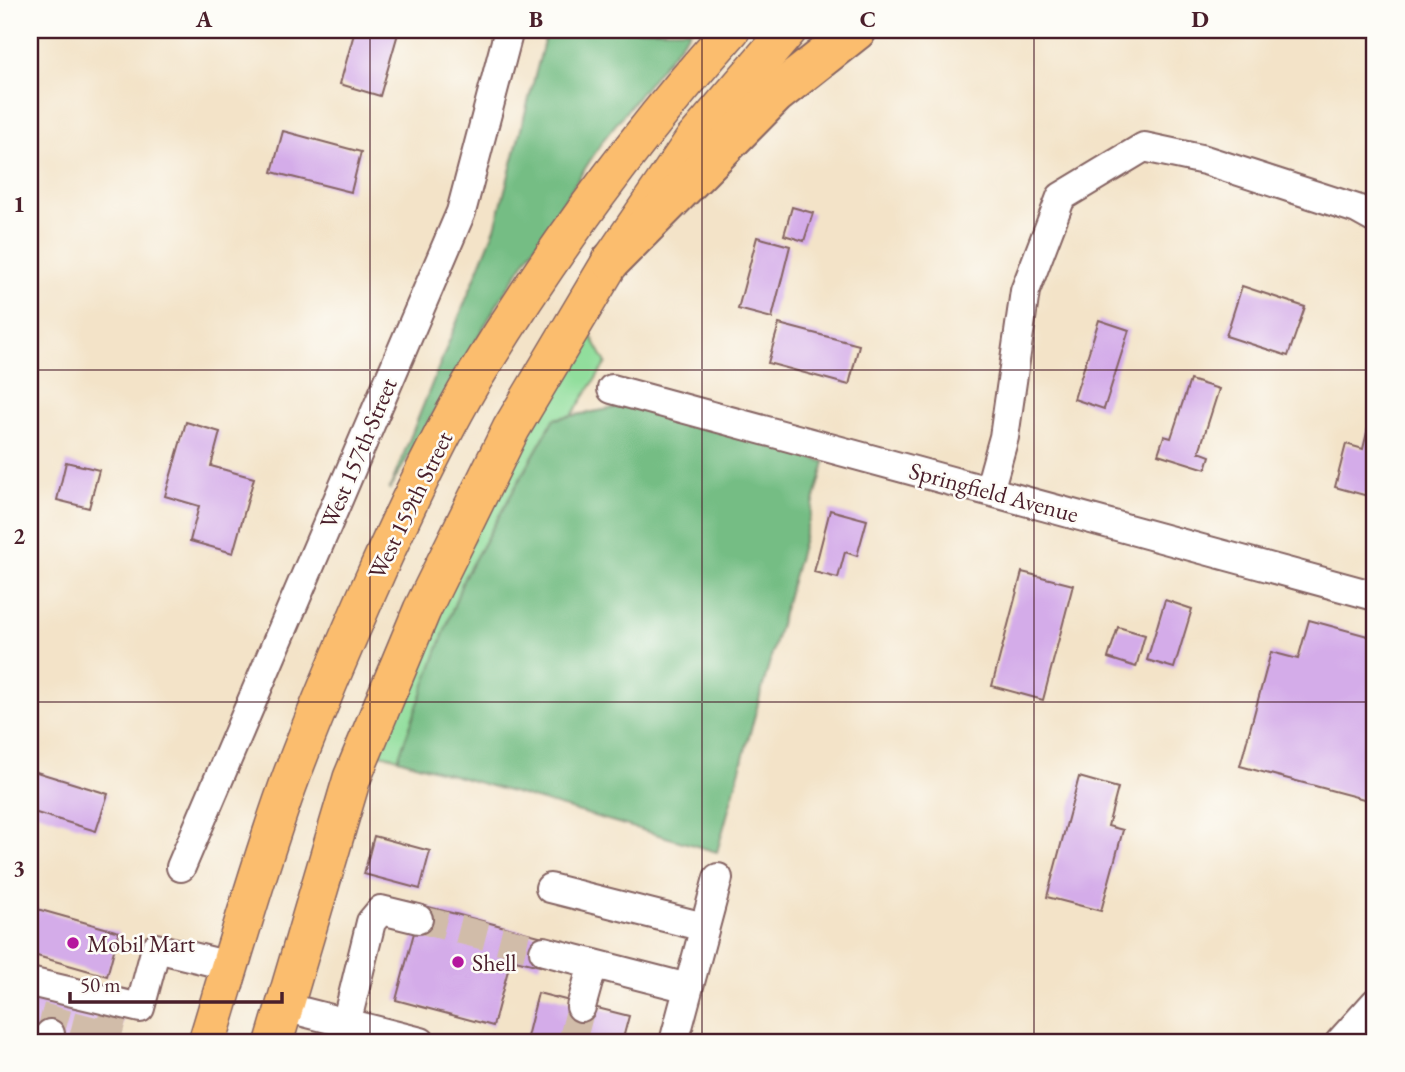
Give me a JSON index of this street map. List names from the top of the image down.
{
  "streets": {
    "main road": ["West 159th Street"],
    "street": ["West 157th Street", "Springfield Avenue"]
  },
  "places": ["Mobil Mart", "Shell"],
  "scale_bar": "50 m",
  "grid": {
    "columns": [
      "A",
      "B",
      "C",
      "D"
    ],
    "rows": ["1", "2", "3"]
  }
}
